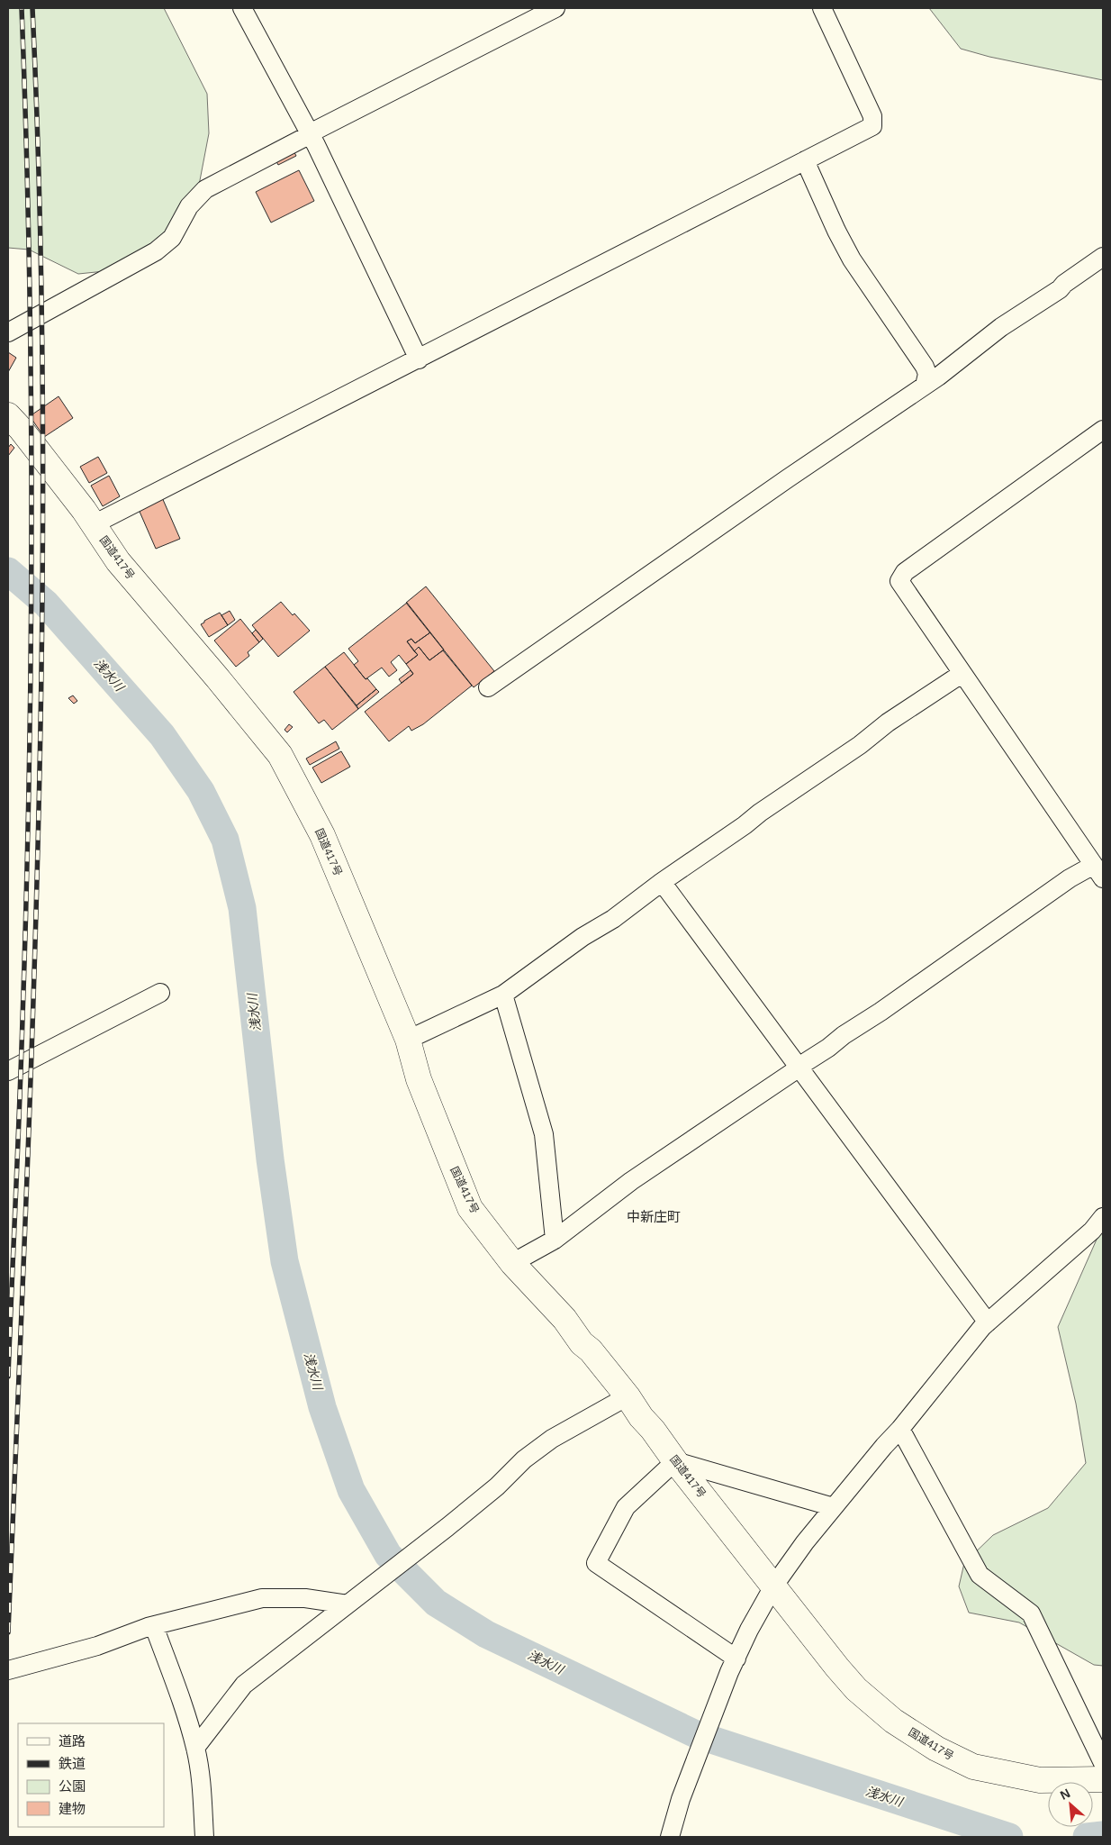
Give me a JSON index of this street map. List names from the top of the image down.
{
  "streets": {
    "highway": ["国道417号"]
  },
  "districts": ["中新庄町"],
  "water": ["浅水川"],
  "legend": [
    "道路",
    "鉄道",
    "公園",
    "建物"
  ],
  "north": "top left"
}
